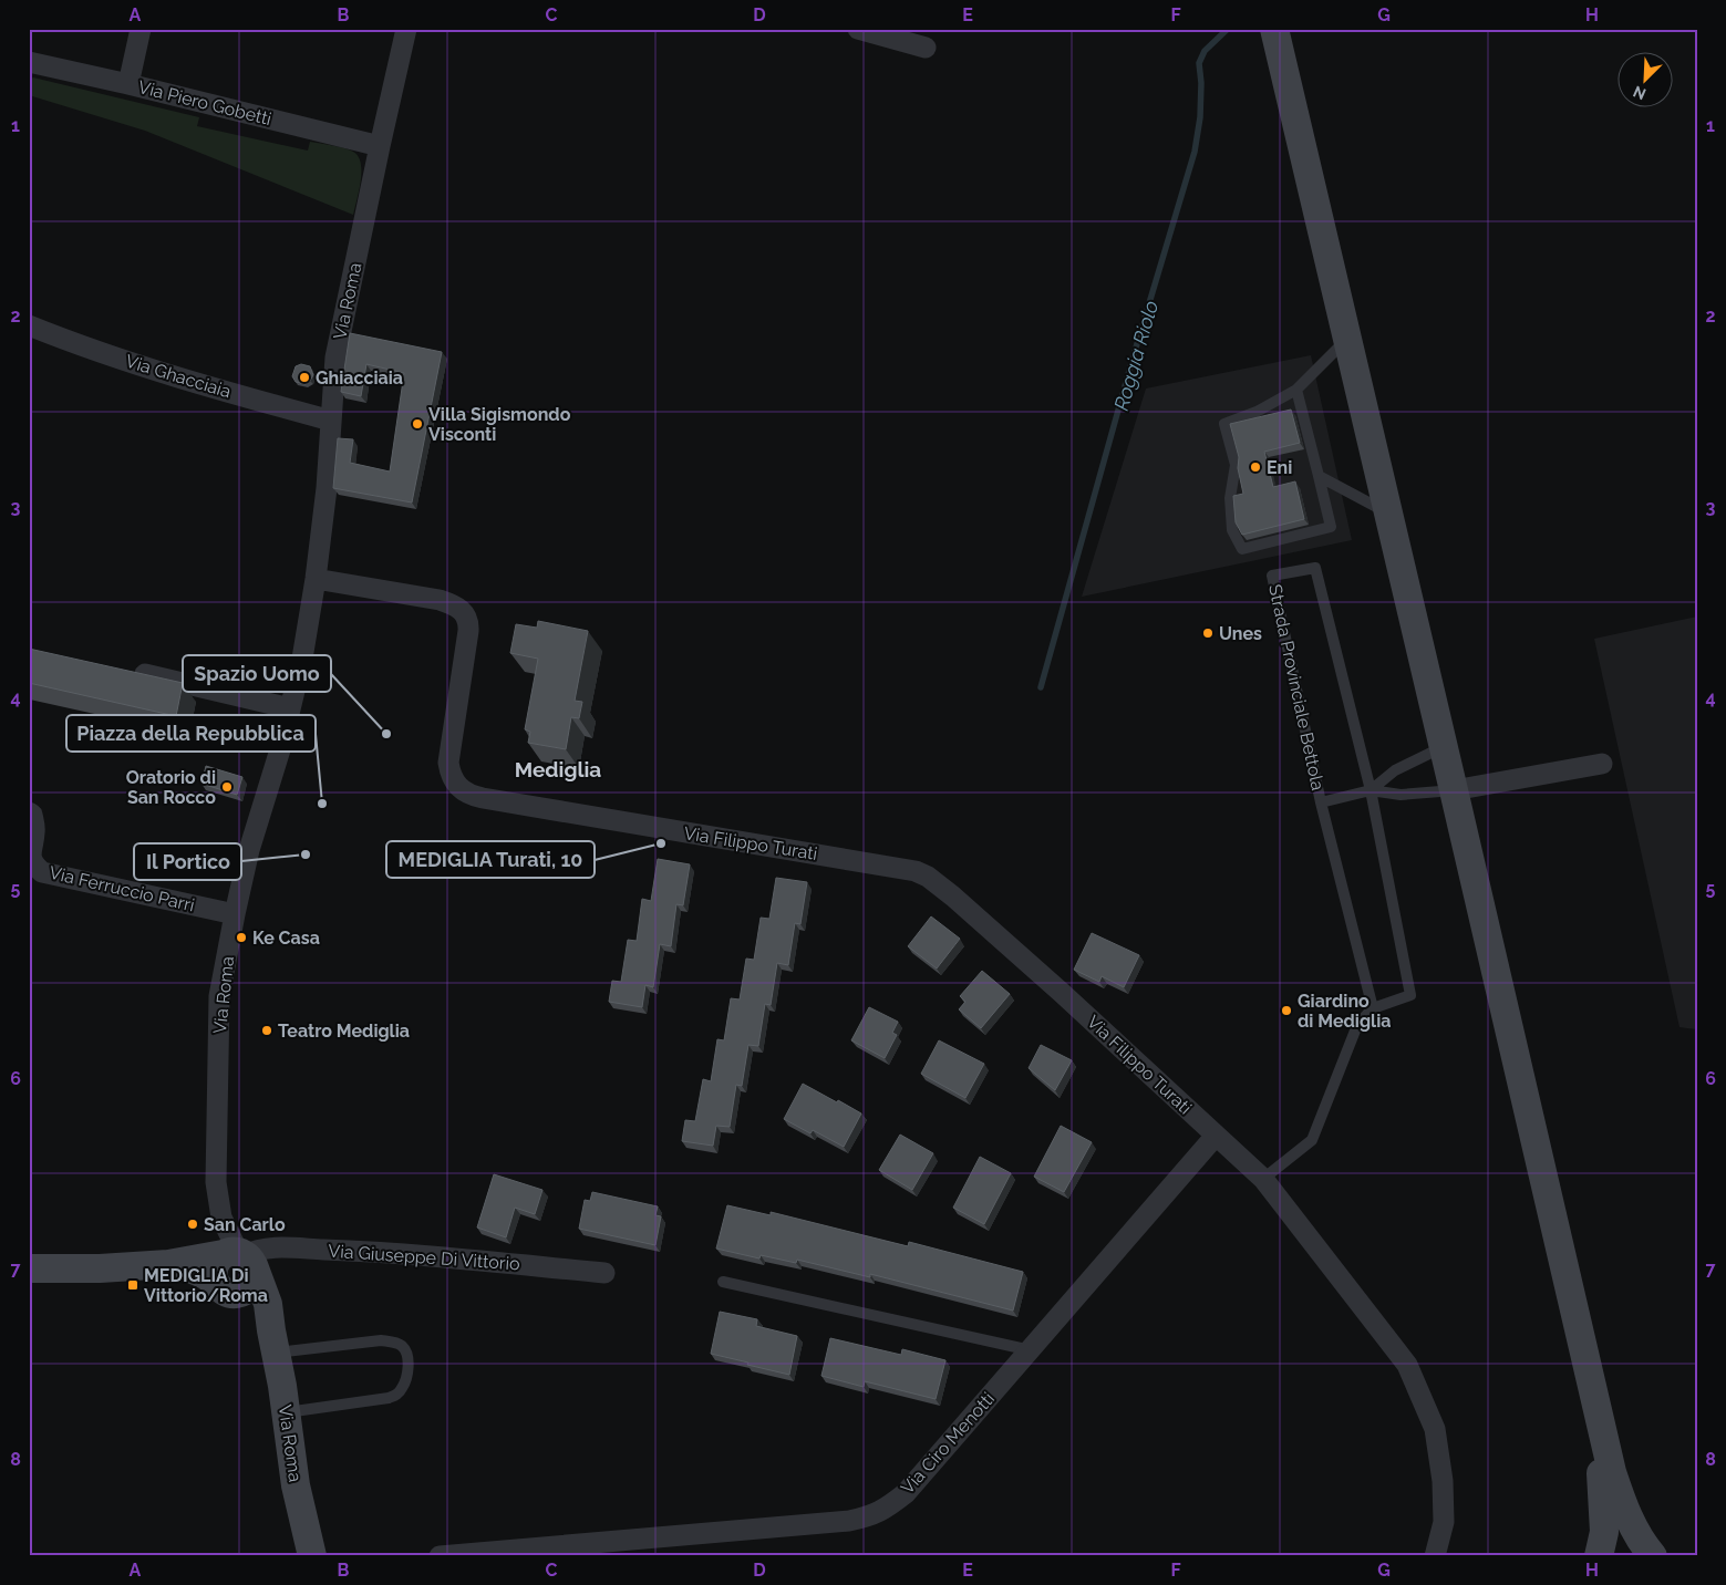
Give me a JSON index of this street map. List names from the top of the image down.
{
  "streets": {
    "street": [
      "Via Piero Gobetti",
      "Via Roma",
      "Via Ghacciaia",
      "Via Filippo Turati",
      "Via Ferruccio Parri",
      "Via Giuseppe Di Vittorio",
      "Via Ciro Menotti"
    ],
    "lane": ["Strada Provinciale Bettola"]
  },
  "crossings": [
    ["Via Piero Gobetti", "Via Roma"],
    ["Via Roma", "Via Ghacciaia"],
    ["Via Roma", "Via Filippo Turati"],
    ["Via Roma", "Via Ferruccio Parri"],
    ["Via Roma", "Via Giuseppe Di Vittorio"],
    ["Via Filippo Turati", "Via Ciro Menotti"]
  ],
  "districts": ["Mediglia"],
  "water": ["Roggia Riolo"],
  "places": {
    "other": [
      "Ghiacciaia",
      "Villa Sigismondo Visconti",
      "Eni",
      "Unes",
      "Spazio Uomo",
      "Oratorio di San Rocco",
      "Piazza della Repubblica",
      "MEDIGLIA Turati, 10",
      "Il Portico",
      "Ke Casa",
      "Giardino di Mediglia",
      "Teatro Mediglia",
      "San Carlo"
    ],
    "transit": ["MEDIGLIA Di Vittorio/Roma"]
  },
  "north": "bottom left",
  "grid": {
    "columns": [
      "A",
      "B",
      "C",
      "D",
      "E",
      "F",
      "G",
      "H"
    ],
    "rows": [
      "1",
      "2",
      "3",
      "4",
      "5",
      "6",
      "7",
      "8"
    ]
  }
}
